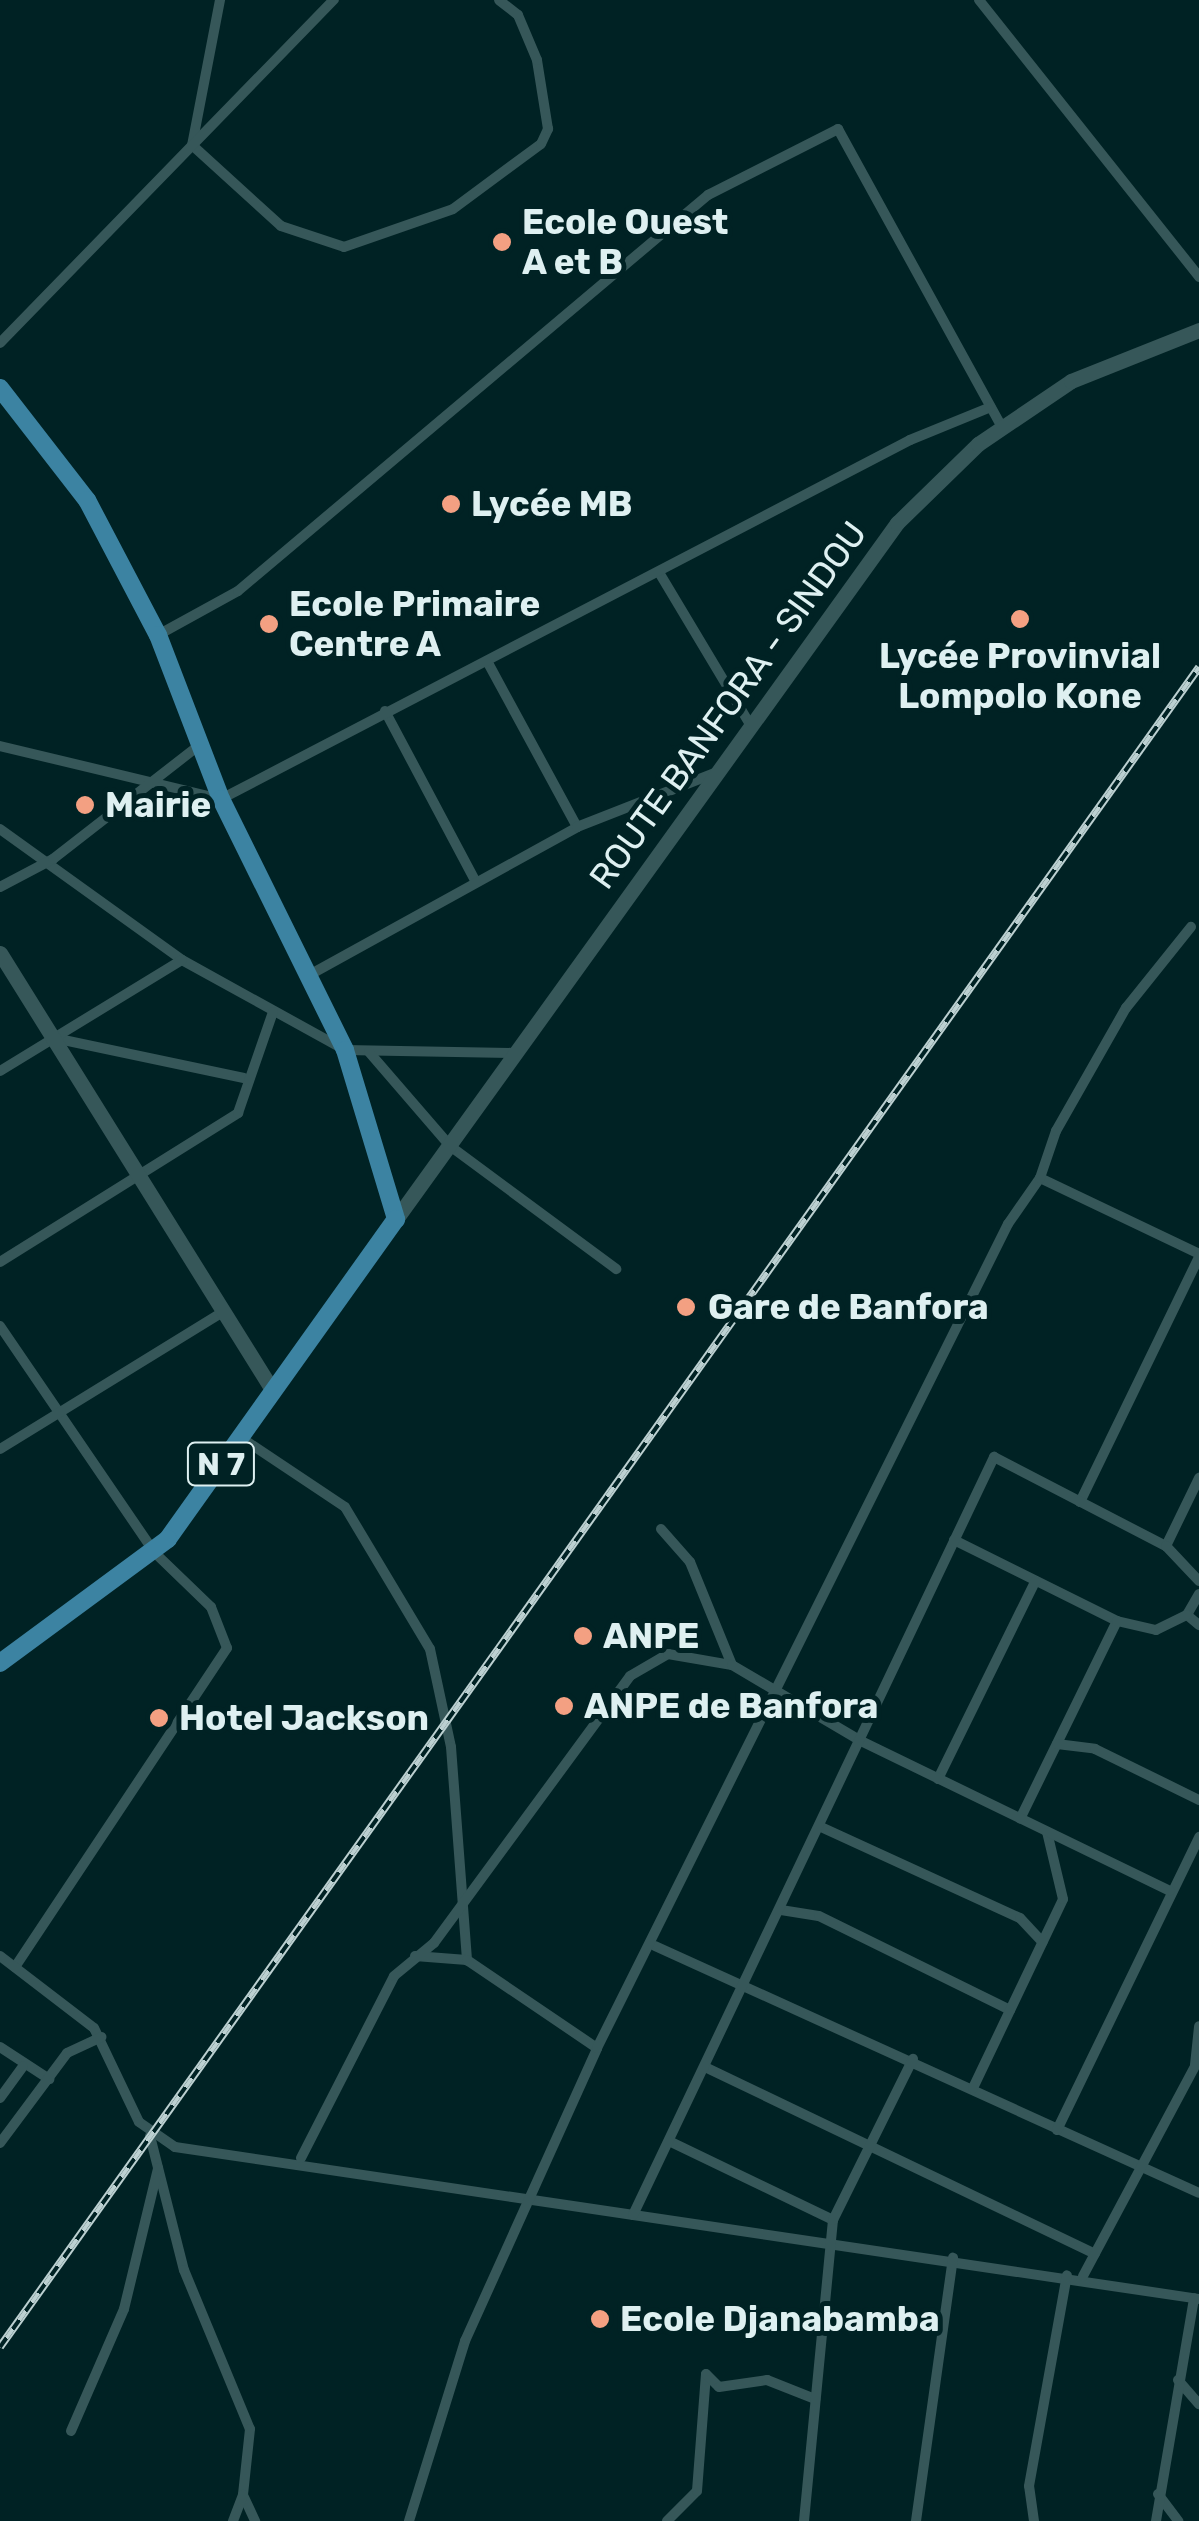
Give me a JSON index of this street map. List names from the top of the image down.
{
  "streets": {
    "highway": ["N 7"],
    "main road": ["ROUTE BANFORA - SINDOU"]
  },
  "crossings": [
    ["ROUTE BANFORA - SINDOU", "N 7"]
  ],
  "places": [
    "Ecole Ouest A et B",
    "Lycée MB",
    "Lycée Provinvial Lompolo Kone",
    "Ecole Primaire Centre A",
    "Mairie",
    "Gare de Banfora",
    "ANPE",
    "ANPE de Banfora",
    "Hotel Jackson",
    "Ecole Djanabamba"
  ]
}
